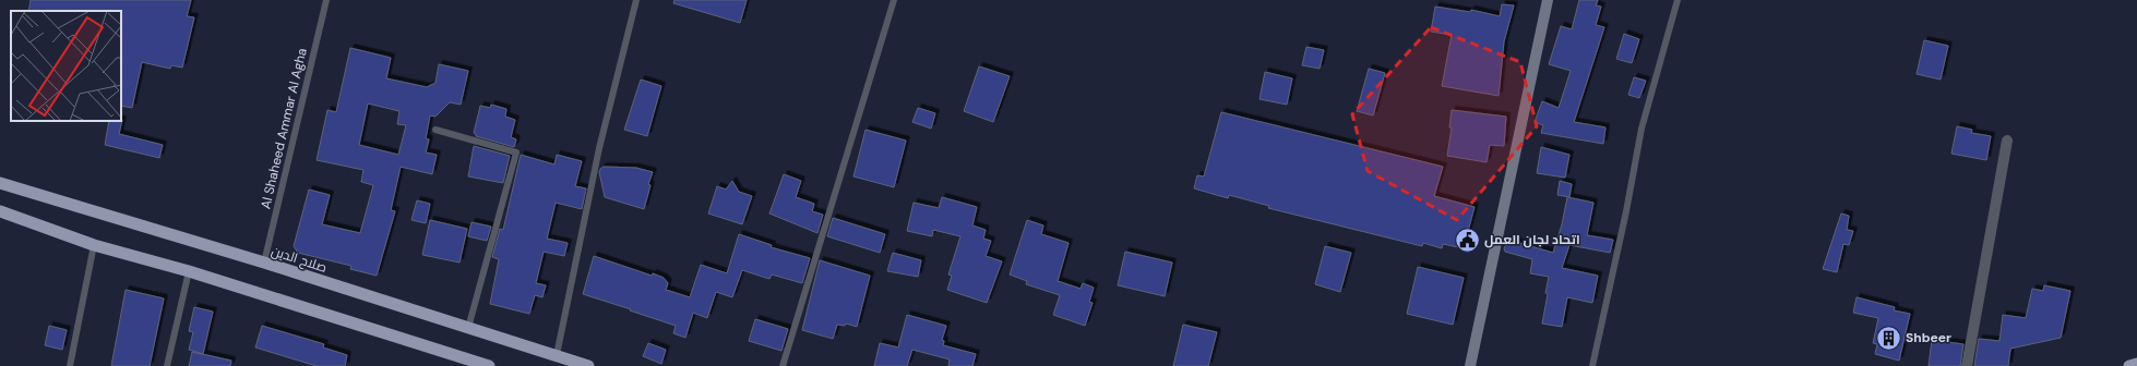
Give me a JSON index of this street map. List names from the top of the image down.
{
  "streets": {
    "highway": ["صلاح الدين"],
    "lane": ["Al Shaheed Ammar Al Agha"]
  },
  "crossings": [
    ["Al Shaheed Ammar Al Agha", "صلاح الدين"]
  ],
  "places": {
    "public building": ["اتحاد لجان العمل"],
    "building": ["Shbeer"]
  }
}
